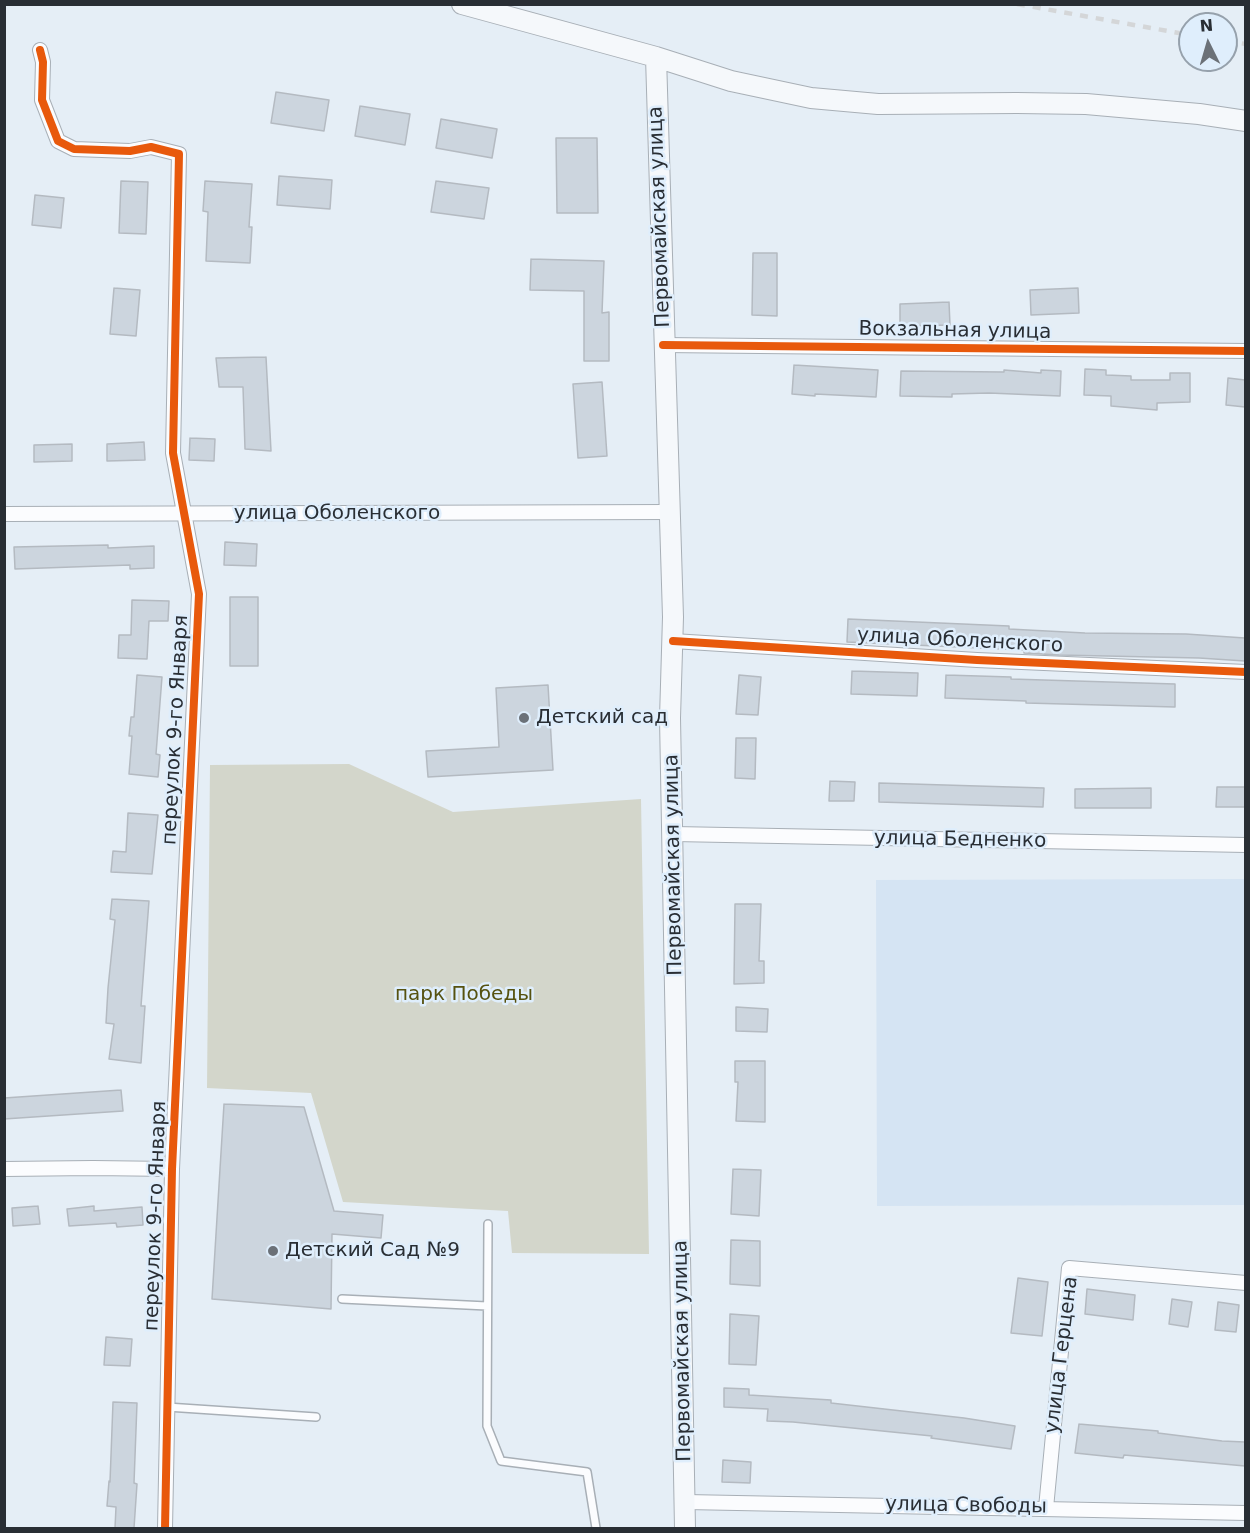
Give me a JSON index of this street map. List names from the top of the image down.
{
  "streets": {
    "main road": ["Первомайская улица"],
    "street": [
      "Вокзальная улица",
      "улица Оболенского",
      "переулок 9-го Января",
      "улица Бедненко",
      "улица Герцена",
      "улица Свободы"
    ]
  },
  "crossings": [
    ["Первомайская улица", "Вокзальная улица"],
    ["Первомайская улица", "улица Оболенского"],
    ["Первомайская улица", "улица Бедненко"],
    ["Первомайская улица", "улица Свободы"],
    ["улица Оболенского", "переулок 9-го Января"],
    ["улица Герцена", "улица Свободы"]
  ],
  "parks": ["парк Победы"],
  "places": ["Детский сад", "Детский Сад №9"],
  "north": "top"
}
